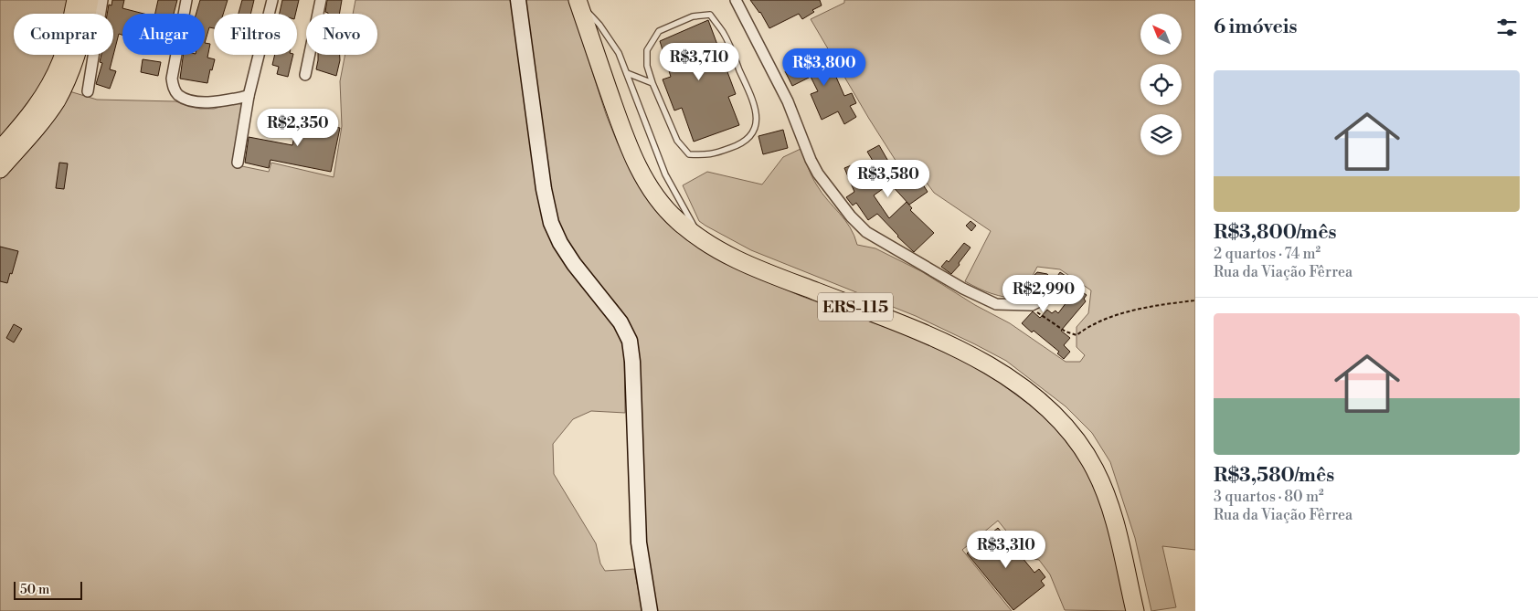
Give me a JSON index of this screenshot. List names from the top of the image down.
{
  "streets": {
    "main road": ["ERS-115"]
  },
  "scale_bar": "50 m",
  "north": "top left",
  "page": {
    "heading": "6 imóveis",
    "chip": [
      "Comprar",
      "Alugar",
      "Filtros",
      "Novo"
    ],
    "price": [
      "R$3,710",
      "R$3,800",
      "R$2,350",
      "R$3,580",
      "R$2,990",
      "R$3,310"
    ],
    "list": [
      {
        "name": "R$3,800/mês",
        "note": "2 quartos · 74 m² · Rua da Viação Fêrrea"
      },
      {
        "name": "R$3,580/mês",
        "note": "3 quartos · 80 m² · Rua da Viação Fêrrea"
      }
    ],
    "scale": "50 m"
  }
}
